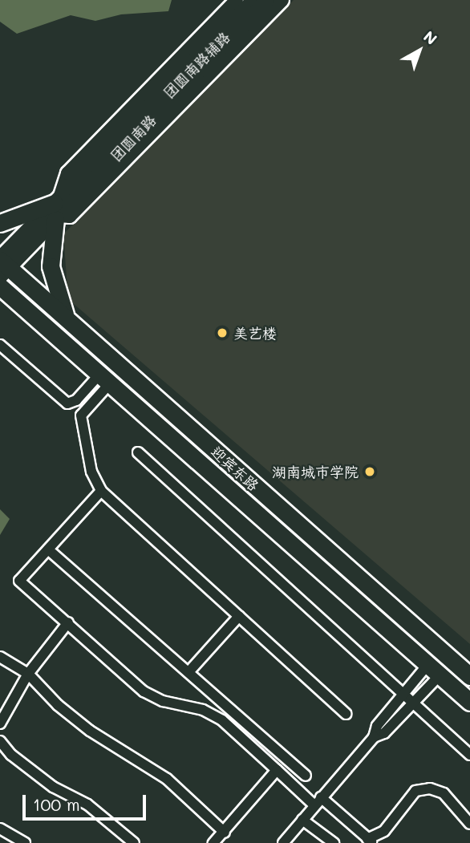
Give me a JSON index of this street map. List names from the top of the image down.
{
  "streets": {
    "highway": ["迎宾东路"],
    "main road": ["团圆南路"],
    "street": ["团圆南路辅路"]
  },
  "crossings": [
    ["团圆南路辅路", "团圆南路"],
    ["团圆南路", "迎宾东路"]
  ],
  "places": ["美艺楼", "湖南城市学院"],
  "scale_bar": "100 m",
  "north": "top right"
}
